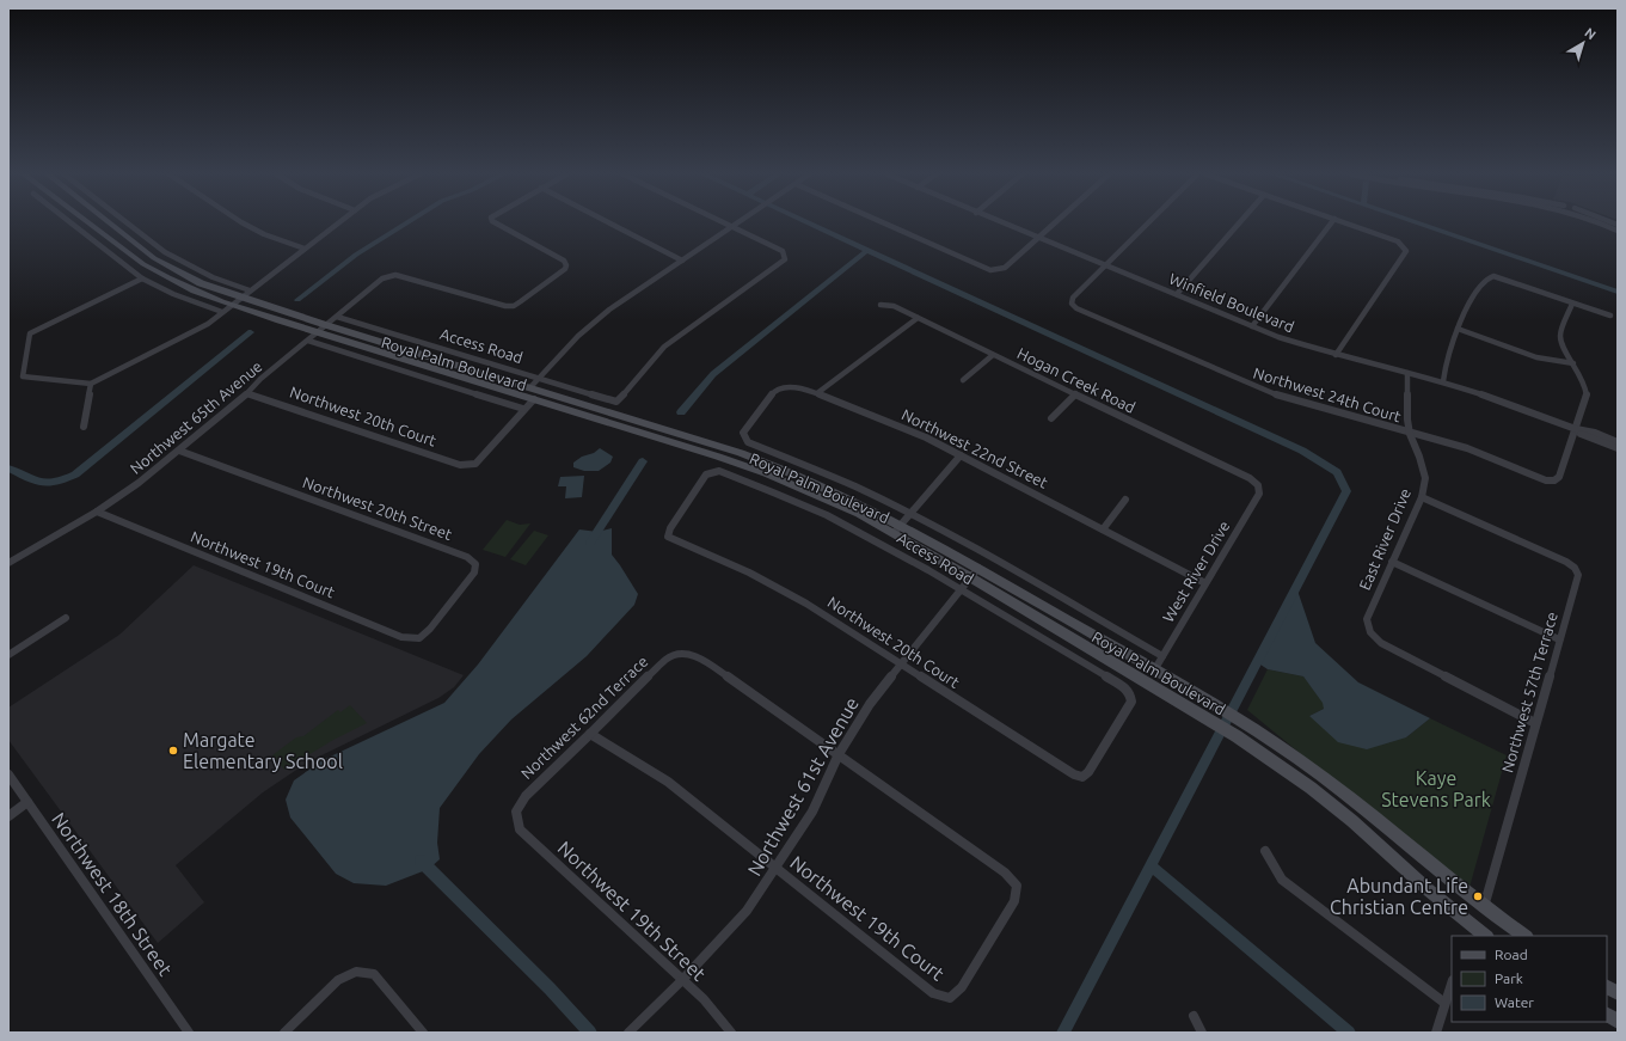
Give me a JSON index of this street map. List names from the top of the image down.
{
  "streets": {
    "main road": ["Royal Palm Boulevard"],
    "street": [
      "Winfield Boulevard",
      "Access Road",
      "Hogan Creek Road",
      "Northwest 24th Court",
      "Northwest 20th Court",
      "Northwest 65th Avenue",
      "Northwest 22nd Street",
      "Northwest 20th Street",
      "East River Drive",
      "Northwest 19th Court",
      "West River Drive",
      "Northwest 57th Terrace",
      "Northwest 62nd Terrace",
      "Northwest 61st Avenue",
      "Northwest 18th Street",
      "Northwest 19th Street"
    ]
  },
  "crossings": [
    ["Winfield Boulevard", "Northwest 24th Court"],
    ["Winfield Boulevard", "East River Drive"],
    ["Access Road", "Northwest 20th Court"],
    ["Access Road", "Northwest 65th Avenue"],
    ["Access Road", "Northwest 22nd Street"],
    ["Access Road", "West River Drive"],
    ["Access Road", "Northwest 61st Avenue"],
    ["Royal Palm Boulevard", "Northwest 65th Avenue"],
    ["Royal Palm Boulevard", "West River Drive"],
    ["Royal Palm Boulevard", "Northwest 57th Terrace"],
    ["Royal Palm Boulevard", "Northwest 61st Avenue"],
    ["Hogan Creek Road", "West River Drive"],
    ["Northwest 24th Court", "East River Drive"],
    ["Northwest 20th Court", "Northwest 65th Avenue"],
    ["Northwest 20th Court", "Northwest 61st Avenue"],
    ["Northwest 65th Avenue", "Northwest 20th Street"],
    ["Northwest 65th Avenue", "Northwest 19th Court"],
    ["Northwest 22nd Street", "West River Drive"],
    ["Northwest 20th Street", "Northwest 19th Court"],
    ["East River Drive", "Northwest 57th Terrace"],
    ["Northwest 19th Court", "Northwest 62nd Terrace"],
    ["Northwest 19th Court", "Northwest 61st Avenue"],
    ["Northwest 62nd Terrace", "Northwest 61st Avenue"],
    ["Northwest 62nd Terrace", "Northwest 19th Street"],
    ["Northwest 61st Avenue", "Northwest 19th Street"]
  ],
  "parks": ["Kaye Stevens Park"],
  "places": ["Margate Elementary School", "Abundant Life Christian Centre"],
  "legend": ["Road", "Park", "Water"],
  "north": "top right"
}
